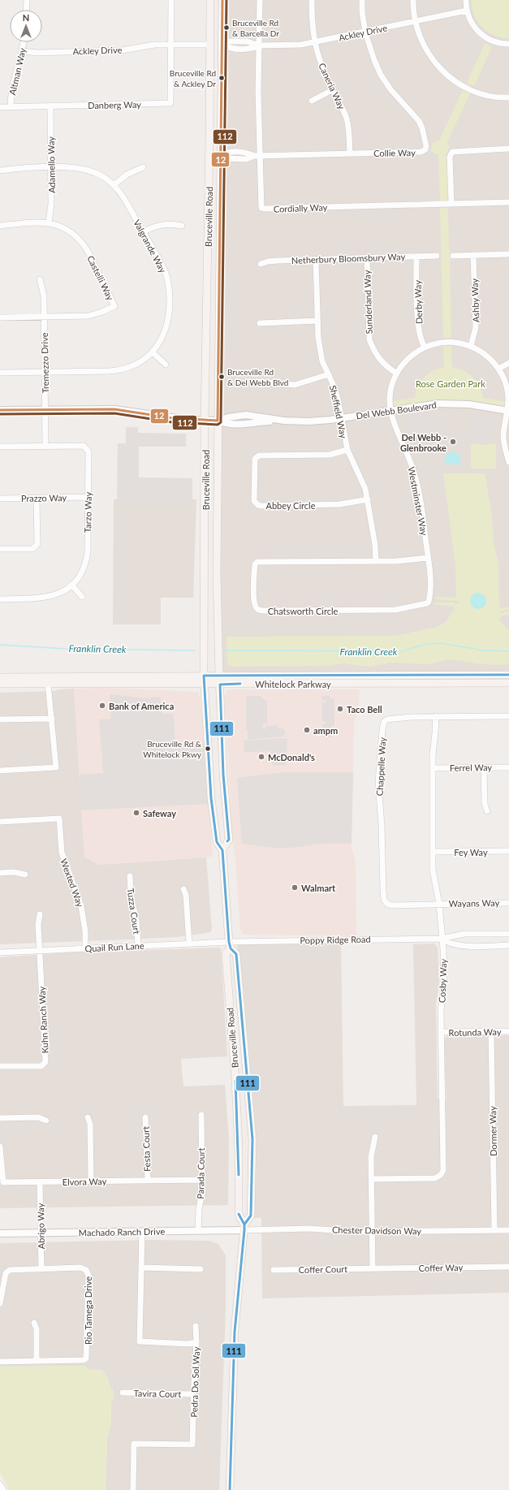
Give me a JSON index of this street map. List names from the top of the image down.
{
  "streets": {
    "main road": ["Bruceville Road", "Whitelock Parkway"],
    "street": [
      "Ackley Drive",
      "Altman Way",
      "Caneria Way",
      "Danberg Way",
      "Collie Way",
      "Adamello Way",
      "Cordially Way",
      "Valgrande Way",
      "Netherbury Bloomsbury Way",
      "Castelli Way",
      "Ashby Way",
      "Sunderland Way",
      "Derby Way",
      "Tremezzo Drive",
      "Del Webb Boulevard",
      "Sheffield Way",
      "Prazzo Way",
      "Westminster Way",
      "Abbey Circle",
      "Tarzo Way",
      "Chatsworth Circle",
      "Chappelle Way",
      "Ferrel Way",
      "Fey Way",
      "Wexted Way",
      "Wayans Way",
      "Tuzza Court",
      "Poppy Ridge Road",
      "Quail Run Lane",
      "Cosby Way",
      "Kuhn Ranch Way",
      "Rotunda Way",
      "Dormer Way",
      "Festa Court",
      "Parada Court",
      "Elvora Way",
      "Abrigo Way",
      "Chester Davidson Way",
      "Machado Ranch Drive",
      "Coffer Way",
      "Coffer Court",
      "Rio Tamega Drive",
      "Pedra Do Sol Way",
      "Tavira Court"
    ]
  },
  "crossings": [
    ["Ackley Drive", "Altman Way"],
    ["Ackley Drive", "Caneria Way"],
    ["Ackley Drive", "Danberg Way"],
    ["Ackley Drive", "Collie Way"],
    ["Ackley Drive", "Cordially Way"],
    ["Ackley Drive", "Bruceville Road"],
    ["Altman Way", "Danberg Way"],
    ["Caneria Way", "Collie Way"],
    ["Danberg Way", "Adamello Way"],
    ["Collie Way", "Cordially Way"],
    ["Collie Way", "Bruceville Road"],
    ["Adamello Way", "Valgrande Way"],
    ["Adamello Way", "Castelli Way"],
    ["Bruceville Road", "Del Webb Boulevard"],
    ["Bruceville Road", "Whitelock Parkway"],
    ["Bruceville Road", "Poppy Ridge Road"],
    ["Bruceville Road", "Quail Run Lane"],
    ["Bruceville Road", "Chester Davidson Way"],
    ["Bruceville Road", "Machado Ranch Drive"],
    ["Valgrande Way", "Tremezzo Drive"],
    ["Netherbury Bloomsbury Way", "Sunderland Way"],
    ["Netherbury Bloomsbury Way", "Derby Way"],
    ["Netherbury Bloomsbury Way", "Sheffield Way"],
    ["Castelli Way", "Tremezzo Drive"],
    ["Ashby Way", "Westminster Way"],
    ["Sunderland Way", "Westminster Way"],
    ["Derby Way", "Westminster Way"],
    ["Tremezzo Drive", "Del Webb Boulevard"],
    ["Tremezzo Drive", "Tarzo Way"],
    ["Del Webb Boulevard", "Sheffield Way"],
    ["Del Webb Boulevard", "Westminster Way"],
    ["Sheffield Way", "Abbey Circle"],
    ["Sheffield Way", "Chatsworth Circle"],
    ["Prazzo Way", "Tarzo Way"],
    ["Westminster Way", "Chatsworth Circle"],
    ["Chappelle Way", "Wayans Way"],
    ["Chappelle Way", "Cosby Way"],
    ["Ferrel Way", "Cosby Way"],
    ["Fey Way", "Cosby Way"],
    ["Wexted Way", "Quail Run Lane"],
    ["Wayans Way", "Cosby Way"],
    ["Tuzza Court", "Quail Run Lane"],
    ["Poppy Ridge Road", "Quail Run Lane"],
    ["Poppy Ridge Road", "Cosby Way"],
    ["Quail Run Lane", "Kuhn Ranch Way"],
    ["Cosby Way", "Rotunda Way"],
    ["Rotunda Way", "Dormer Way"],
    ["Dormer Way", "Chester Davidson Way"],
    ["Festa Court", "Elvora Way"],
    ["Parada Court", "Elvora Way"],
    ["Parada Court", "Machado Ranch Drive"],
    ["Elvora Way", "Abrigo Way"],
    ["Abrigo Way", "Machado Ranch Drive"],
    ["Abrigo Way", "Rio Tamega Drive"],
    ["Chester Davidson Way", "Machado Ranch Drive"],
    ["Machado Ranch Drive", "Pedra Do Sol Way"],
    ["Coffer Way", "Coffer Court"],
    ["Pedra Do Sol Way", "Tavira Court"]
  ],
  "water": ["Franklin Creek"],
  "parks": ["Rose Garden Park"],
  "places": [
    "Bruceville Rd & Barcella Dr",
    "Bruceville Rd & Ackley Dr",
    "Bruceville Rd & Del Webb Blvd",
    "Del Webb - Glenbrooke",
    "Bank of America",
    "Taco Bell",
    "ampm",
    "Bruceville Rd & Whitelock Pkwy",
    "McDonald's",
    "Safeway",
    "Walmart"
  ],
  "lines": ["transit line 12", "transit line 112", "transit line 111"],
  "north": "top"
}
